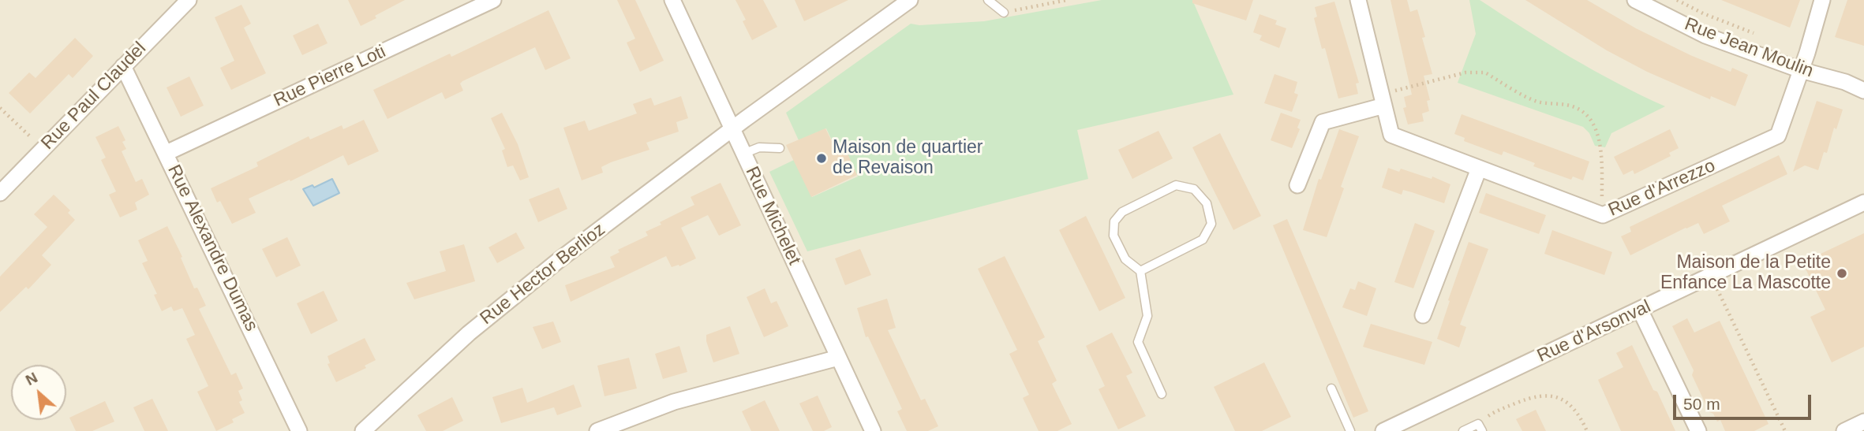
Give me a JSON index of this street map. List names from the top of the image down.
{
  "streets": {
    "street": [
      "Rue Jean Moulin",
      "Rue Pierre Loti",
      "Rue Paul Claudel",
      "Rue d'Arrezzo",
      "Rue Michelet",
      "Rue Alexandre Dumas",
      "Rue Hector Berlioz",
      "Rue d'Arsonval"
    ]
  },
  "crossings": [
    ["Rue Jean Moulin", "Rue d'Arrezzo"],
    ["Rue Pierre Loti", "Rue Alexandre Dumas"],
    ["Rue Paul Claudel", "Rue Alexandre Dumas"],
    ["Rue Michelet", "Rue Hector Berlioz"]
  ],
  "places": ["Maison de quartier de Revaison", "Maison de la Petite Enfance La Mascotte"],
  "scale_bar": "50 m",
  "north": "top left"
}
